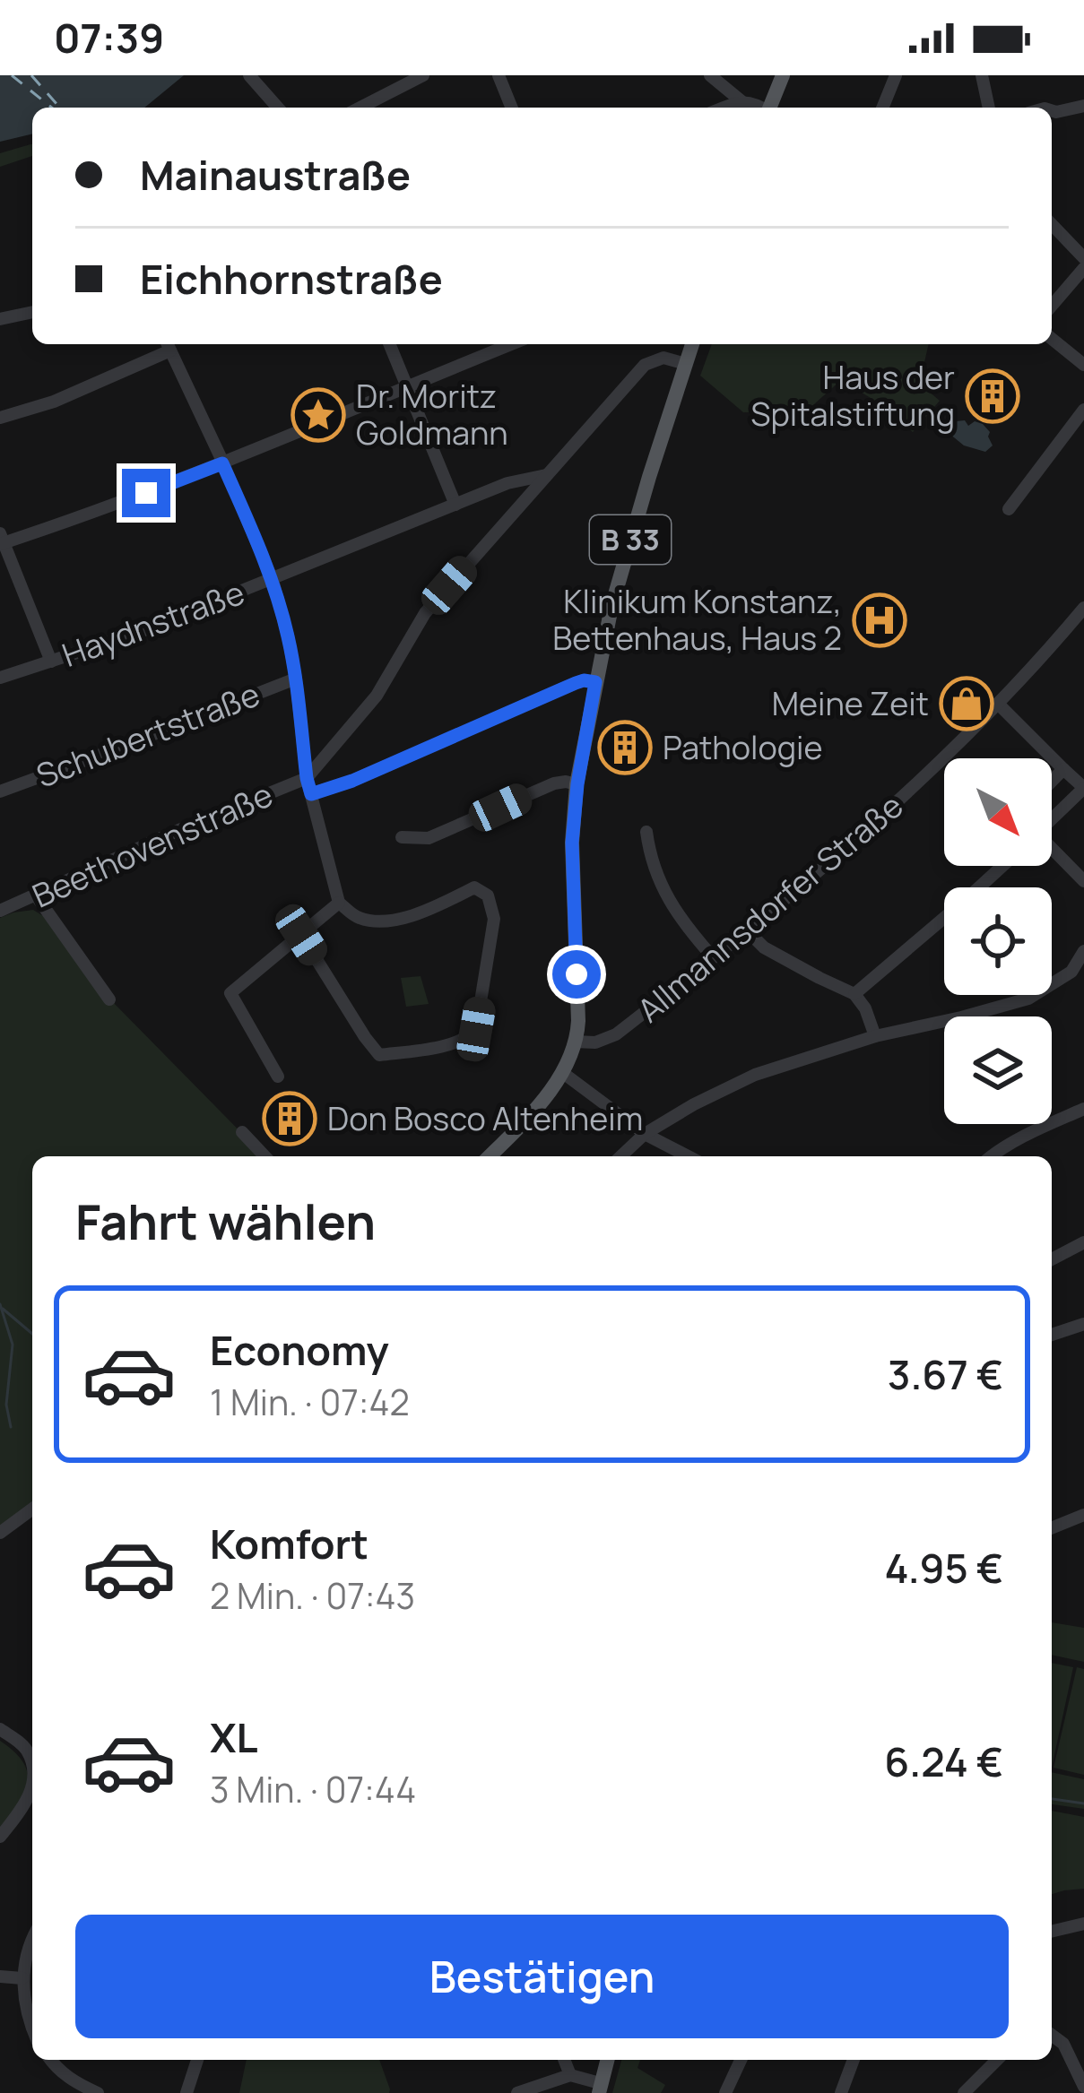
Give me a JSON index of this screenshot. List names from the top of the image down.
{
  "streets": {
    "main road": ["B 33"],
    "street": [
      "Haydnstraße",
      "Schubertstraße",
      "Beethovenstraße",
      "Allmannsdorfer Straße"
    ]
  },
  "crossings": [
    ["B 33", "Beethovenstraße"],
    ["B 33", "Allmannsdorfer Straße"],
    ["Haydnstraße", "Beethovenstraße"]
  ],
  "places": {
    "building": ["Haus der Spitalstiftung", "Pathologie", "Don Bosco Altenheim"],
    "place": ["Dr. Moritz Goldmann"],
    "hospital": ["Klinikum Konstanz, Bettenhaus, Haus 2"],
    "shop": ["Meine Zeit"]
  },
  "north": "bottom right",
  "page": {
    "status": "07:39",
    "banner": ["Mainaustraße", "Eichhornstraße"],
    "heading": "Fahrt wählen",
    "list": [
      {
        "name": "Economy",
        "note": "1 Min. · 07:42",
        "value": "3.67 €"
      },
      {
        "name": "Komfort",
        "note": "2 Min. · 07:43",
        "value": "4.95 €"
      },
      {
        "name": "XL",
        "note": "3 Min. · 07:44",
        "value": "6.24 €"
      }
    ],
    "buttons": "Bestätigen"
  }
}
